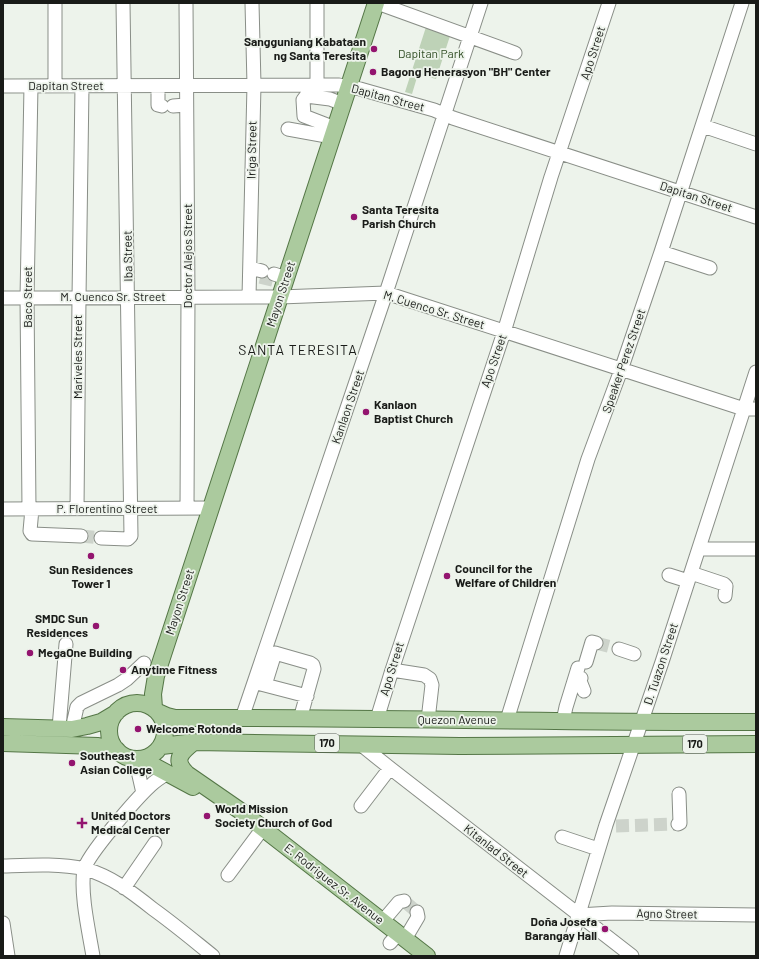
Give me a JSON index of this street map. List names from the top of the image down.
{
  "streets": {
    "main road": [
      "Mayon Street",
      "Quezon Avenue",
      "170",
      "E. Rodriguez Sr. Avenue"
    ],
    "street": [
      "Apo Street",
      "Dapitan Street",
      "Iriga Street",
      "Iba Street",
      "Doctor Alejos Street",
      "Baco Street",
      "M. Cuenco Sr. Street",
      "Mariveles Street",
      "Speaker Perez Street",
      "Kanlaon Street",
      "P. Florentino Street",
      "D. Tuazon Street",
      "Kitanlad Street",
      "Agno Street"
    ]
  },
  "crossings": [
    ["Apo Street", "Dapitan Street"],
    ["Apo Street", "M. Cuenco Sr. Street"],
    ["Apo Street", "Quezon Avenue"],
    ["Dapitan Street", "Iriga Street"],
    ["Dapitan Street", "Iba Street"],
    ["Dapitan Street", "Doctor Alejos Street"],
    ["Dapitan Street", "Mayon Street"],
    ["Dapitan Street", "Baco Street"],
    ["Dapitan Street", "Mariveles Street"],
    ["Dapitan Street", "Speaker Perez Street"],
    ["Dapitan Street", "Kanlaon Street"],
    ["Iriga Street", "Mayon Street"],
    ["Iriga Street", "M. Cuenco Sr. Street"],
    ["Iba Street", "M. Cuenco Sr. Street"],
    ["Iba Street", "P. Florentino Street"],
    ["Doctor Alejos Street", "M. Cuenco Sr. Street"],
    ["Doctor Alejos Street", "P. Florentino Street"],
    ["Mayon Street", "M. Cuenco Sr. Street"],
    ["Mayon Street", "P. Florentino Street"],
    ["Mayon Street", "Quezon Avenue"],
    ["Mayon Street", "170"],
    ["Mayon Street", "E. Rodriguez Sr. Avenue"],
    ["Baco Street", "M. Cuenco Sr. Street"],
    ["Baco Street", "P. Florentino Street"],
    ["M. Cuenco Sr. Street", "Mariveles Street"],
    ["M. Cuenco Sr. Street", "Speaker Perez Street"],
    ["M. Cuenco Sr. Street", "Kanlaon Street"],
    ["M. Cuenco Sr. Street", "D. Tuazon Street"],
    ["Mariveles Street", "P. Florentino Street"],
    ["Speaker Perez Street", "Quezon Avenue"],
    ["Kanlaon Street", "Quezon Avenue"],
    ["D. Tuazon Street", "Quezon Avenue"],
    ["D. Tuazon Street", "Kitanlad Street"],
    ["D. Tuazon Street", "Agno Street"],
    ["Quezon Avenue", "170"],
    ["Quezon Avenue", "Kitanlad Street"],
    ["Quezon Avenue", "E. Rodriguez Sr. Avenue"],
    ["170", "E. Rodriguez Sr. Avenue"],
    ["Kitanlad Street", "Agno Street"]
  ],
  "districts": ["SANTA TERESITA"],
  "parks": ["Dapitan Park"],
  "places": {
    "other": [
      "Sangguniang Kabataan ng Santa Teresita",
      "Bagong Henerasyon \"BH\" Center",
      "Santa Teresita Parish Church",
      "Kanlaon Baptist Church",
      "Sun Residences Tower 1",
      "Council for the Welfare of Children",
      "SMDC Sun Residences",
      "MegaOne Building",
      "Anytime Fitness",
      "Welcome Rotonda",
      "Southeast Asian College",
      "World Mission Society Church of God",
      "Doña Josefa Barangay Hall"
    ],
    "health": ["United Doctors Medical Center"]
  }
}
